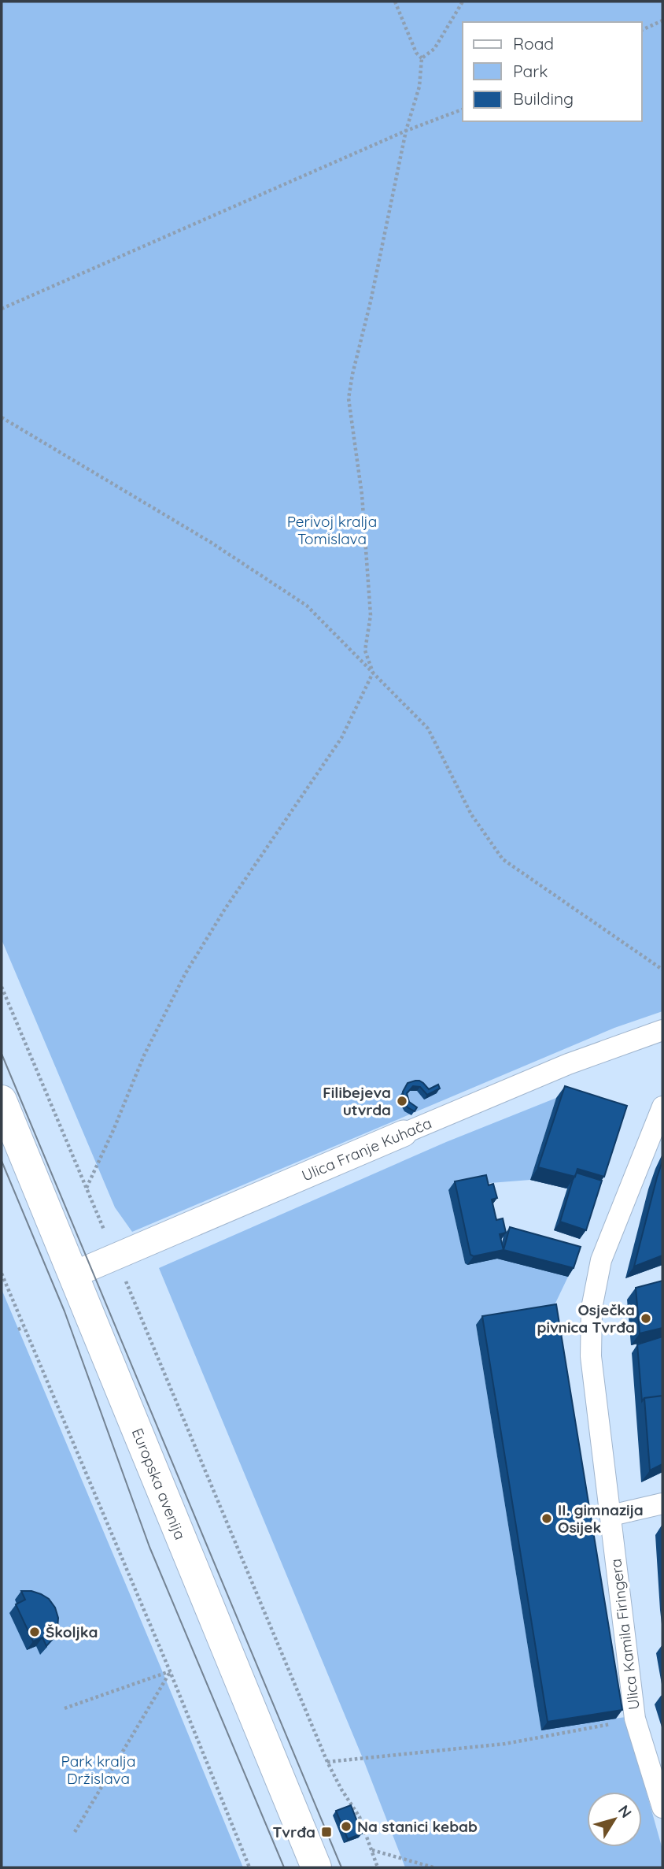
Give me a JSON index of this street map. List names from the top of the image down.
{
  "streets": {
    "street": ["Ulica Franje Kuhača", "Europska avenija", "Ulica Kamila Firingera"]
  },
  "crossings": [
    ["Ulica Franje Kuhača", "Europska avenija"]
  ],
  "parks": ["Perivoj kralja Tomislava", "Park kralja Držislava"],
  "places": {
    "other": [
      "Filibejeva utvrda",
      "Osječka pivnica Tvrđa",
      "II. gimnazija Osijek",
      "Školjka",
      "Na stanici kebab"
    ],
    "transit": ["Tvrđa"]
  },
  "legend": ["Road", "Park", "Building"],
  "north": "top right"
}
